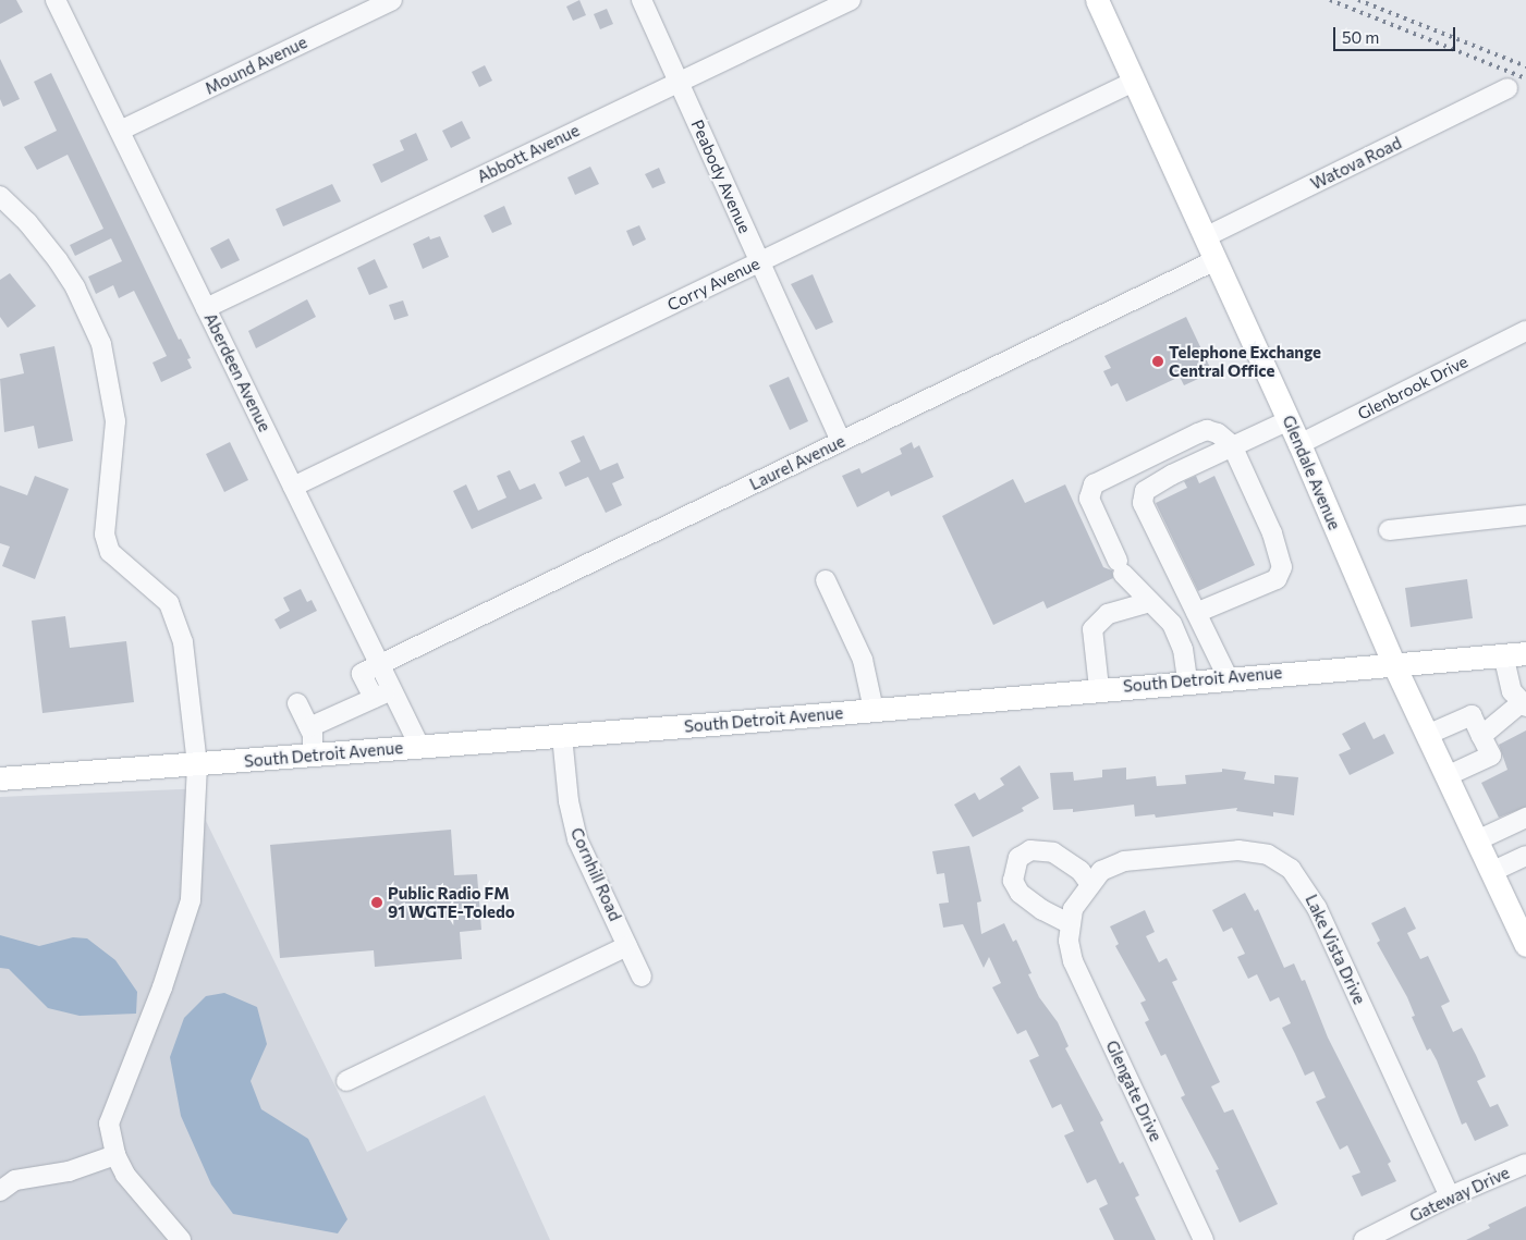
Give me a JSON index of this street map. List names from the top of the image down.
{
  "streets": {
    "main road": ["Glendale Avenue", "South Detroit Avenue"],
    "street": [
      "Mound Avenue",
      "Abbott Avenue",
      "Watova Road",
      "Peabody Avenue",
      "Corry Avenue",
      "Aberdeen Avenue",
      "Glenbrook Drive",
      "Laurel Avenue",
      "Cornhill Road",
      "Lake Vista Drive",
      "Glengate Drive",
      "Gateway Drive"
    ]
  },
  "crossings": [
    ["Mound Avenue", "Aberdeen Avenue"],
    ["Abbott Avenue", "Peabody Avenue"],
    ["Abbott Avenue", "Aberdeen Avenue"],
    ["Watova Road", "Glendale Avenue"],
    ["Peabody Avenue", "Corry Avenue"],
    ["Peabody Avenue", "Laurel Avenue"],
    ["Corry Avenue", "Aberdeen Avenue"],
    ["Corry Avenue", "Glendale Avenue"],
    ["Aberdeen Avenue", "Laurel Avenue"],
    ["Aberdeen Avenue", "South Detroit Avenue"],
    ["Glenbrook Drive", "Glendale Avenue"],
    ["Laurel Avenue", "Glendale Avenue"],
    ["Glendale Avenue", "South Detroit Avenue"],
    ["South Detroit Avenue", "Cornhill Road"],
    ["Lake Vista Drive", "Glengate Drive"],
    ["Lake Vista Drive", "Gateway Drive"]
  ],
  "places": ["Telephone Exchange Central Office", "Public Radio FM 91 WGTE-Toledo"],
  "scale_bar": "50 m"
}
